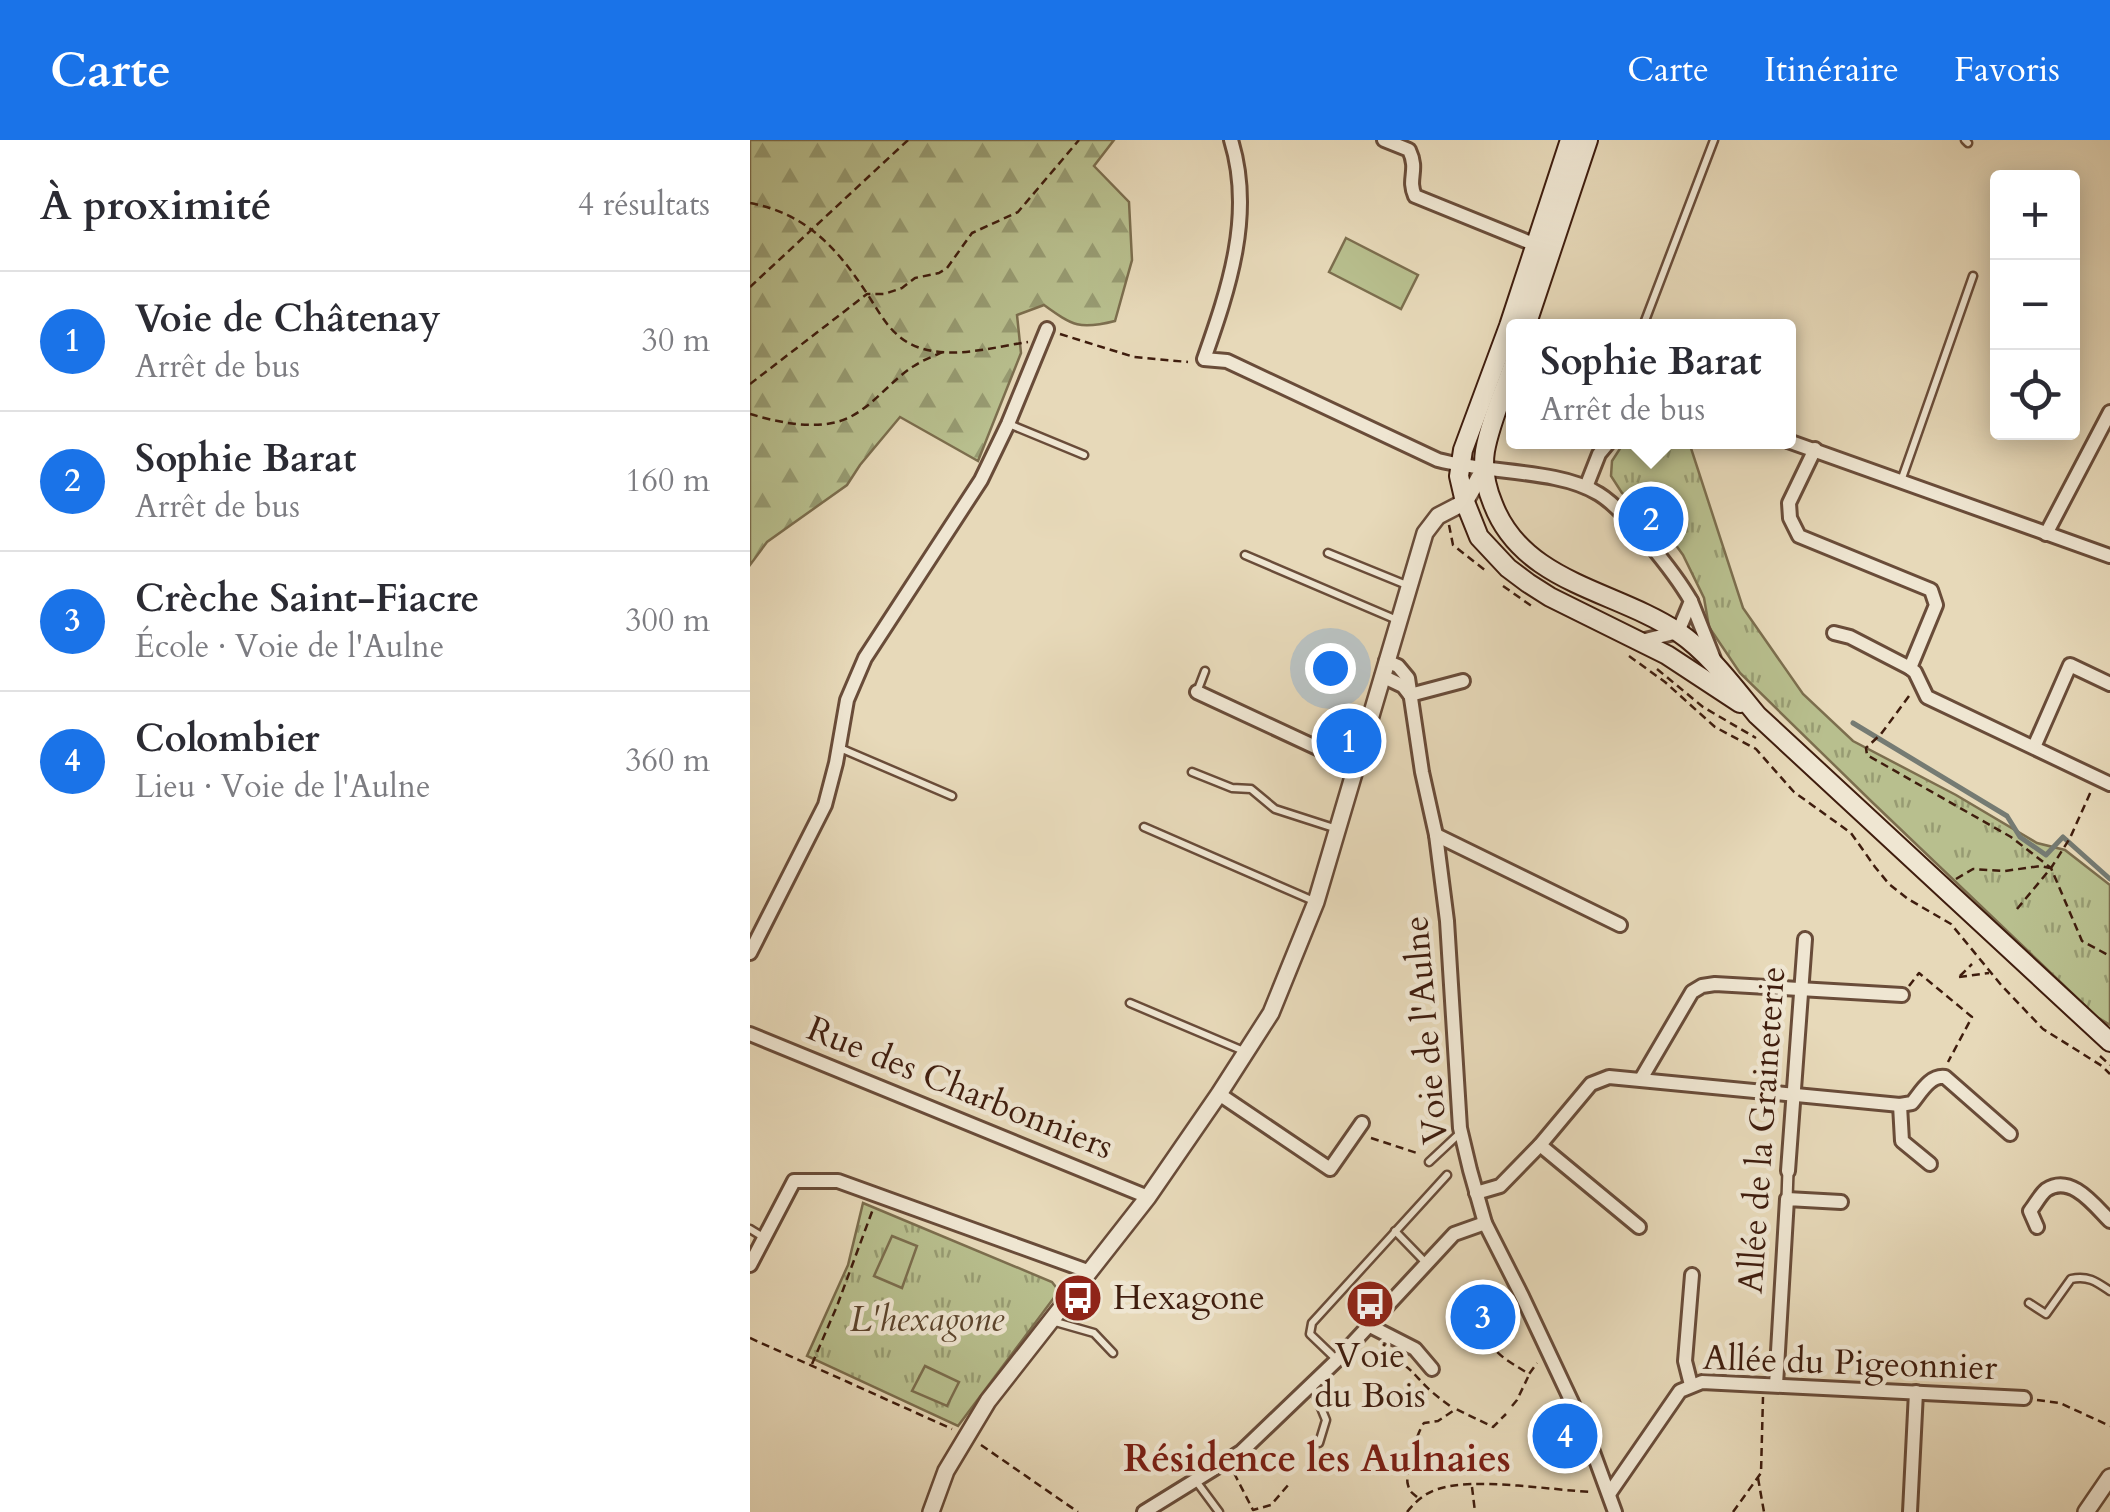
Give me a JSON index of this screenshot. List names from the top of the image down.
{
  "streets": {
    "street": [
      "Voie de l'Aulne",
      "Rue des Charbonniers",
      "Allée de la Graineterie",
      "Allée du Pigeonnier"
    ]
  },
  "crossings": [
    ["Voie de l'Aulne", "Allée du Pigeonnier"],
    ["Allée de la Graineterie", "Allée du Pigeonnier"]
  ],
  "districts": ["Résidence les Aulnaies"],
  "parks": ["L'hexagone"],
  "places": {
    "bus stop": ["Hexagone", "Voie du Bois"]
  },
  "page": {
    "header": "Carte",
    "nav": ["Carte", "Itinéraire", "Favoris"],
    "heading": ["À proximité", "4 résultats"],
    "map_buttons": ["+", "−"],
    "list": [
      {
        "mark": "1",
        "name": "Voie de Châtenay",
        "note": "Arrêt de bus",
        "value": "30 m"
      },
      {
        "mark": "2",
        "name": "Sophie Barat",
        "note": "Arrêt de bus",
        "value": "160 m"
      },
      {
        "mark": "3",
        "name": "Crèche Saint-Fiacre",
        "note": "École · Voie de l'Aulne",
        "value": "300 m"
      },
      {
        "mark": "4",
        "name": "Colombier",
        "note": "Lieu · Voie de l'Aulne",
        "value": "360 m"
      }
    ],
    "popup": ["Sophie Barat", "Arrêt de bus"],
    "pins": [
      "2",
      "1",
      "3",
      "4"
    ]
  }
}
